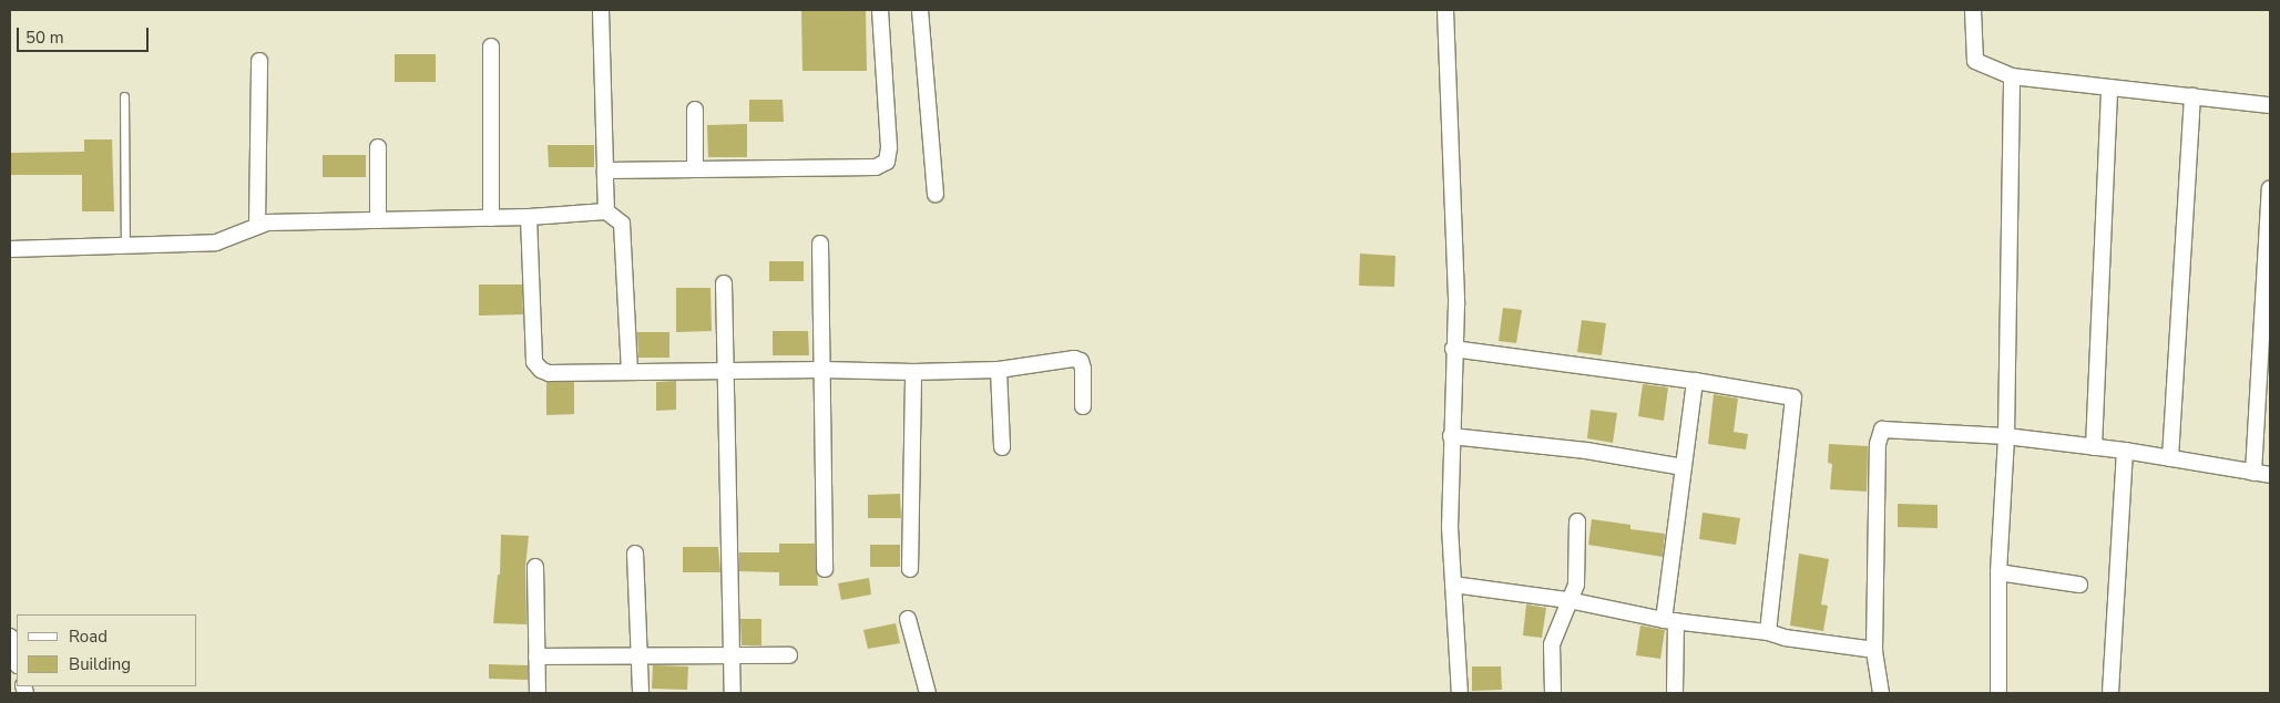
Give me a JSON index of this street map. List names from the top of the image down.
{
  "legend": ["Road", "Building"],
  "scale_bar": "50 m"
}
